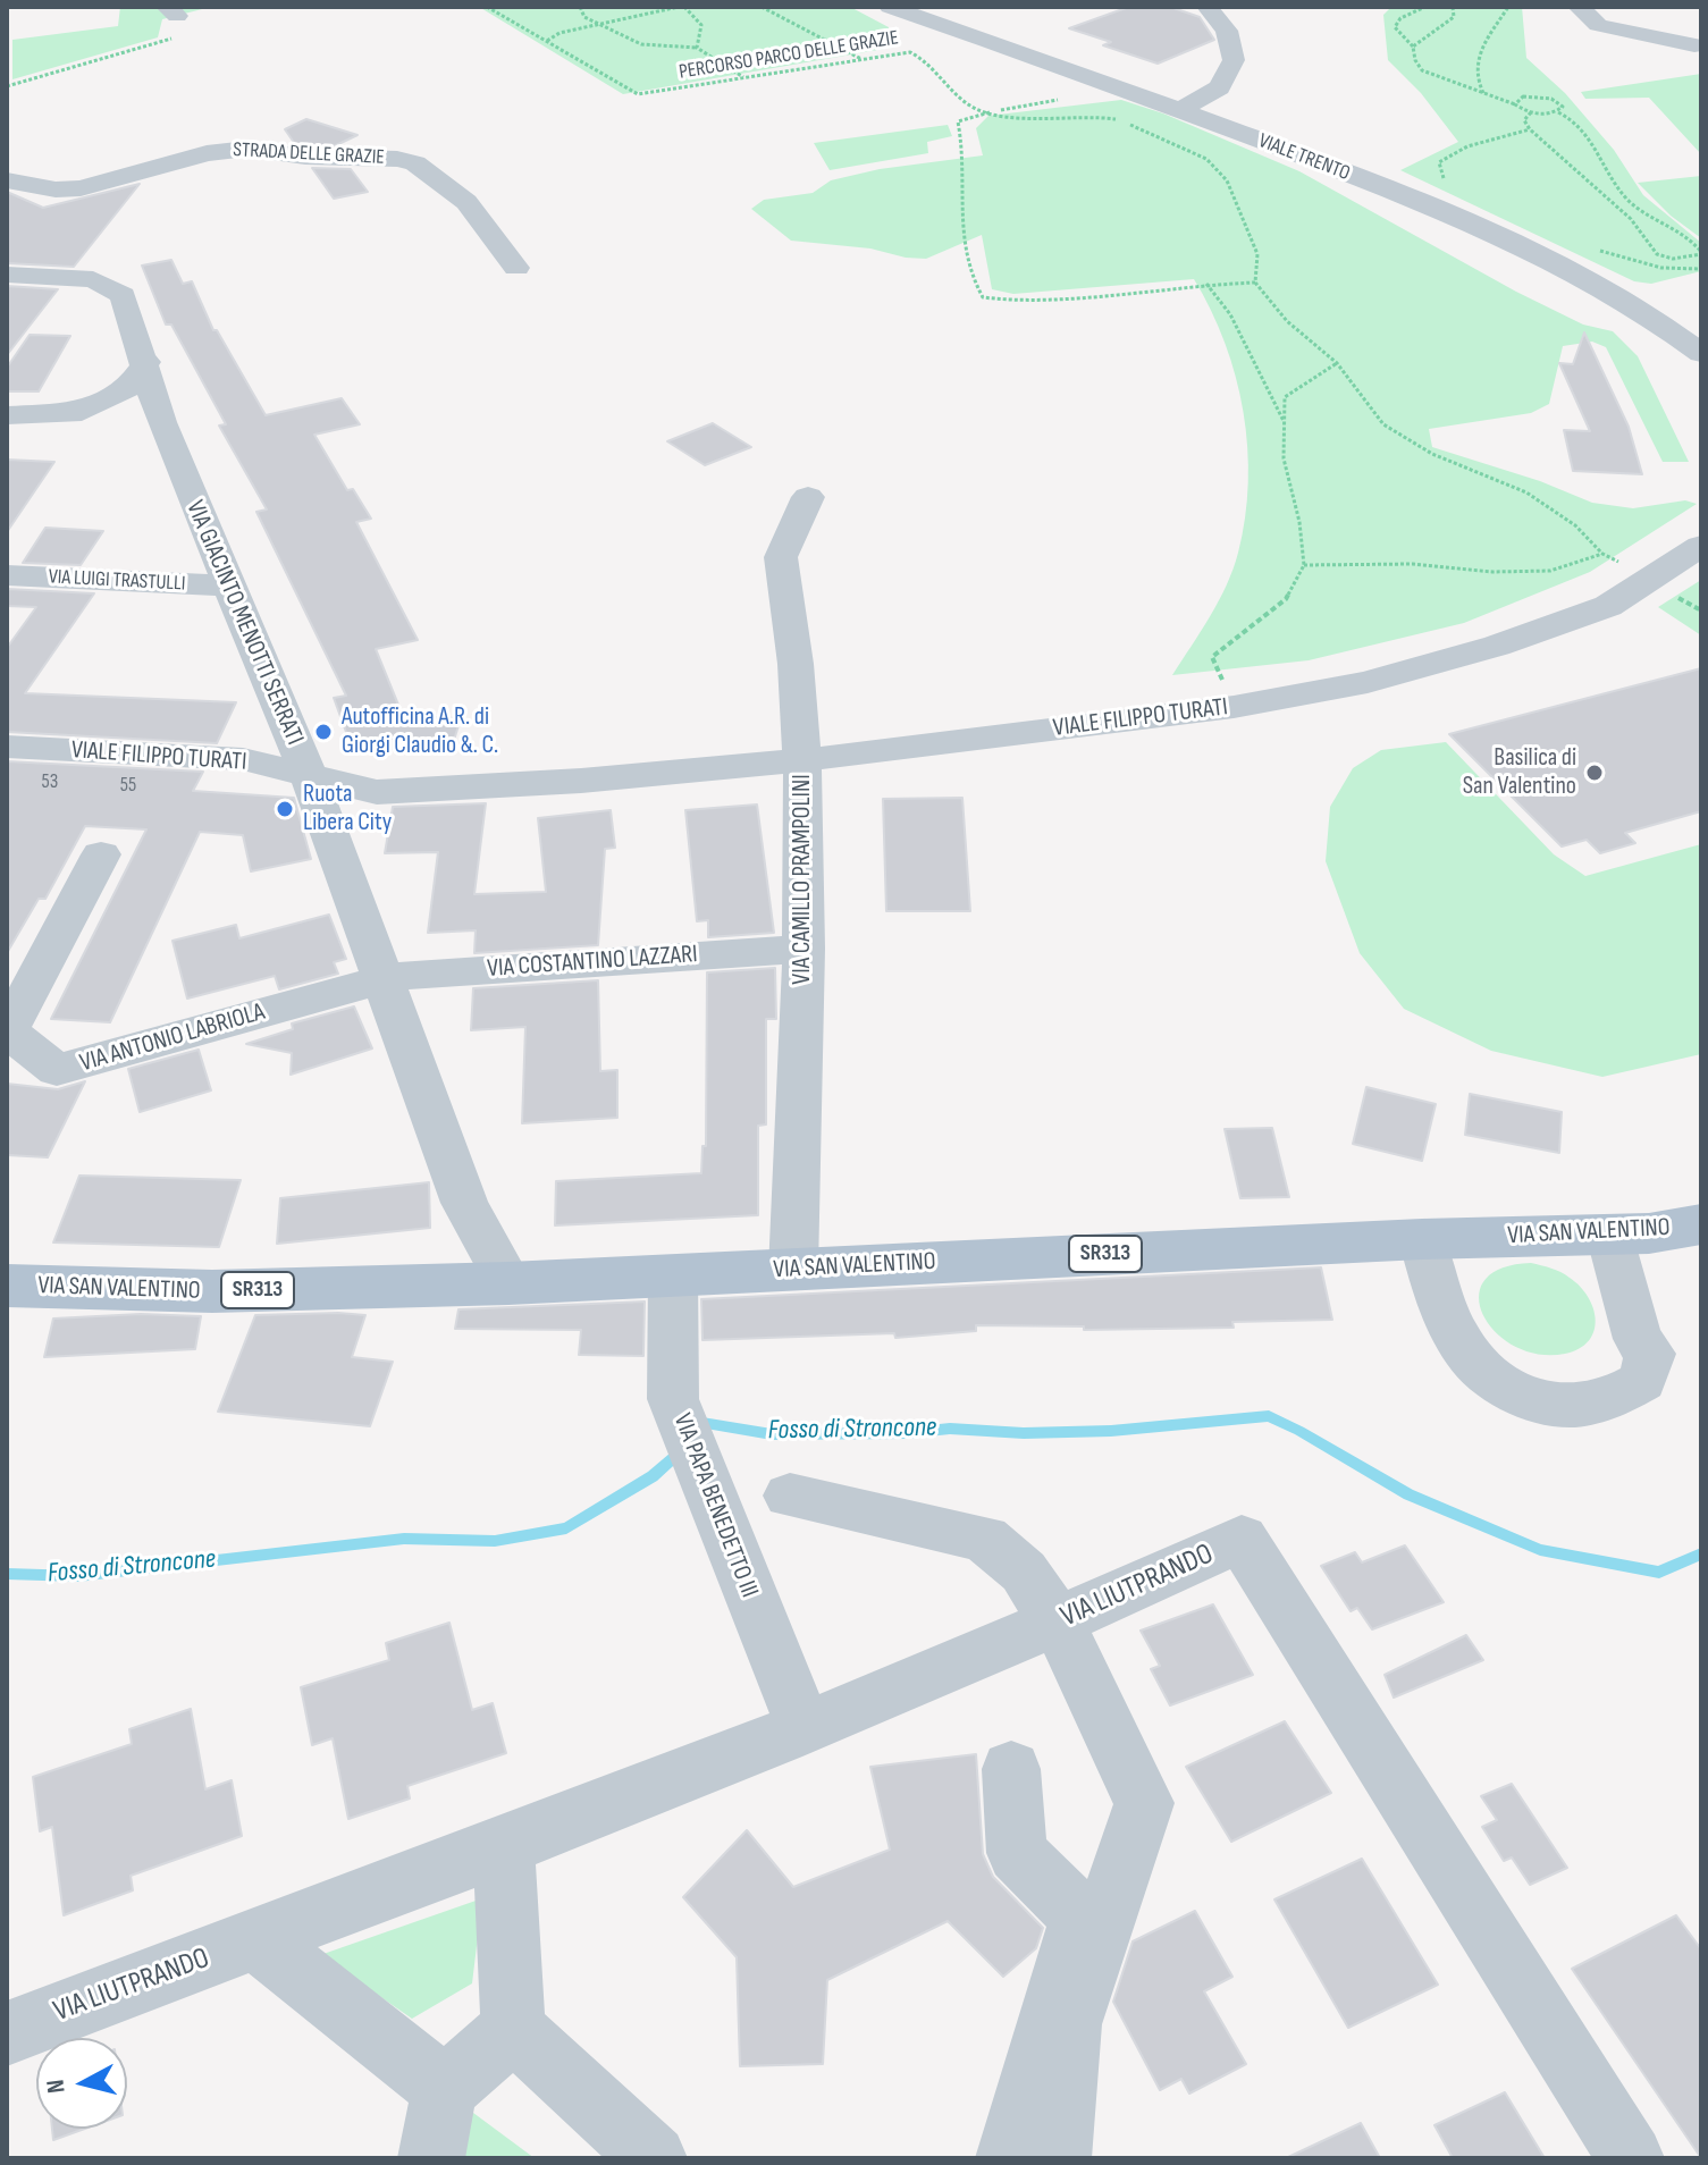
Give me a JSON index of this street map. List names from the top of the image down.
{
  "streets": {
    "main road": ["VIA SAN VALENTINO", "SR313"],
    "street": [
      "STRADA DELLE GRAZIE",
      "VIALE TRENTO",
      "VIA LUIGI TRASTULLI",
      "VIA GIACINTO MENOTTI SERRATI",
      "VIALE FILIPPO TURATI",
      "VIA CAMILLO PRAMPOLINI",
      "VIA COSTANTINO LAZZARI",
      "VIA ANTONIO LABRIOLA",
      "VIA PAPA BENEDETTO III",
      "VIA LIUTPRANDO"
    ],
    "path": ["PERCORSO PARCO DELLE GRAZIE"]
  },
  "crossings": [
    ["VIA LUIGI TRASTULLI", "VIA GIACINTO MENOTTI SERRATI"],
    ["VIA GIACINTO MENOTTI SERRATI", "VIALE FILIPPO TURATI"],
    ["VIA GIACINTO MENOTTI SERRATI", "VIA COSTANTINO LAZZARI"],
    ["VIA GIACINTO MENOTTI SERRATI", "VIA ANTONIO LABRIOLA"],
    ["VIA GIACINTO MENOTTI SERRATI", "VIA SAN VALENTINO"],
    ["VIALE FILIPPO TURATI", "VIA CAMILLO PRAMPOLINI"],
    ["VIA CAMILLO PRAMPOLINI", "VIA COSTANTINO LAZZARI"],
    ["VIA CAMILLO PRAMPOLINI", "VIA SAN VALENTINO"],
    ["VIA COSTANTINO LAZZARI", "VIA ANTONIO LABRIOLA"],
    ["VIA SAN VALENTINO", "VIA PAPA BENEDETTO III"],
    ["VIA PAPA BENEDETTO III", "VIA LIUTPRANDO"]
  ],
  "water": ["Fosso di Stroncone"],
  "places": ["Autofficina A.R. di Giorgi Claudio &. C.", "Basilica di San Valentino", "Ruota Libera City"],
  "house_numbers": ["53", "55"],
  "north": "left"
}
